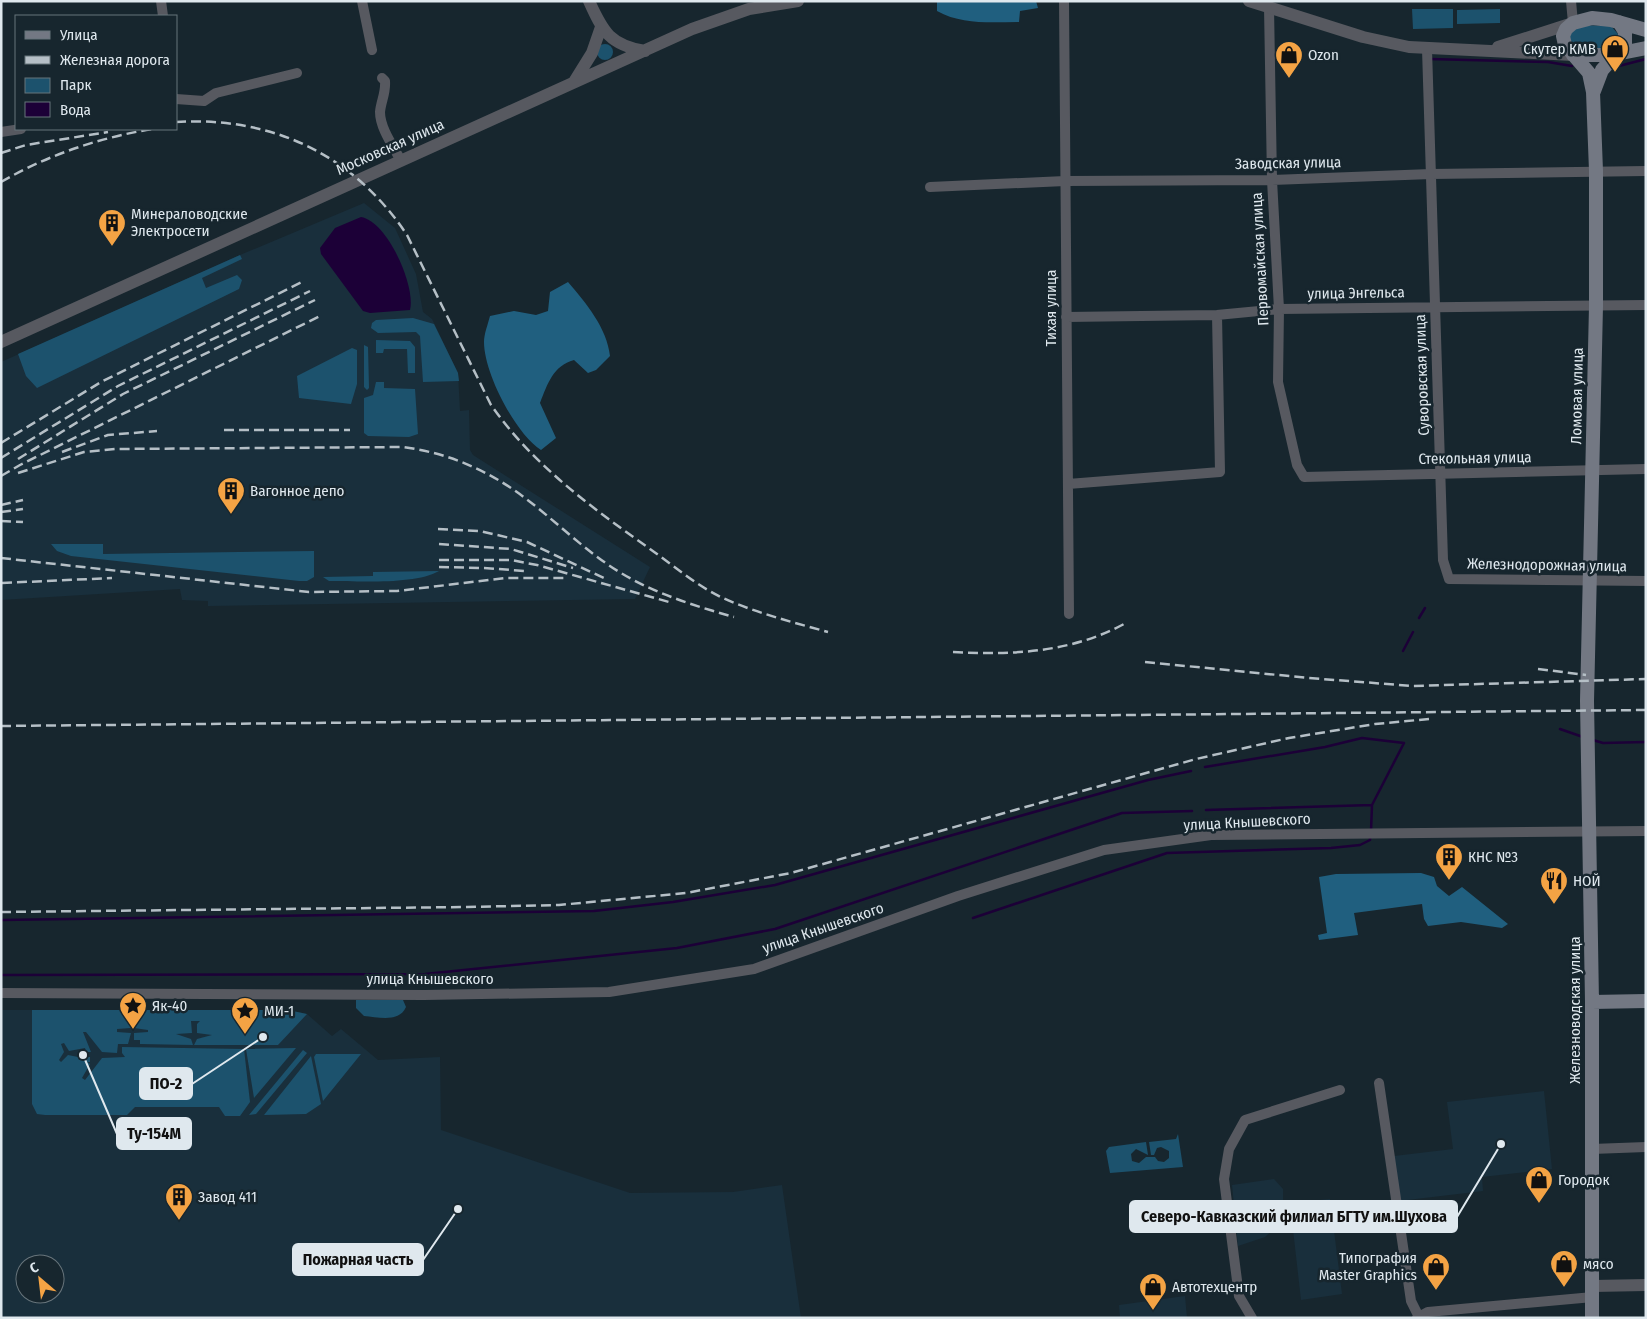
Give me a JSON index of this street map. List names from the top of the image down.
{
  "streets": {
    "main road": ["Ломовая улица", "Железноводская улица"],
    "street": [
      "Московская улица",
      "Заводская улица",
      "Первомайская улица",
      "улица Энгельса",
      "Тихая улица",
      "Суворовская улица",
      "Стекольная улица",
      "Железнодорожная улица",
      "улица Кнышевского"
    ]
  },
  "crossings": [
    ["Заводская улица", "Первомайская улица"],
    ["Заводская улица", "Тихая улица"],
    ["Заводская улица", "Суворовская улица"],
    ["Заводская улица", "Ломовая улица"],
    ["Первомайская улица", "улица Энгельса"],
    ["Первомайская улица", "Стекольная улица"],
    ["улица Энгельса", "Тихая улица"],
    ["улица Энгельса", "Суворовская улица"],
    ["улица Энгельса", "Ломовая улица"],
    ["Суворовская улица", "Стекольная улица"],
    ["Суворовская улица", "Железнодорожная улица"],
    ["Ломовая улица", "Железноводская улица"]
  ],
  "places": {
    "shop": [
      "Скутер КМВ",
      "Ozon",
      "Городок",
      "мясо",
      "Типография Master Graphics",
      "Автотехцентр"
    ],
    "building": [
      "Минераловодские Электросети",
      "Вагонное депо",
      "КНС №3",
      "Завод 411"
    ],
    "restaurant": ["НОЙ"],
    "place": ["Як-40", "МИ-1"],
    "other": [
      "ПО-2",
      "Ту-154М",
      "Северо-Кавказский филиал БГТУ им.Шухова",
      "Пожарная часть"
    ]
  },
  "legend": [
    "Улица",
    "Железная дорога",
    "Парк",
    "Вода"
  ],
  "north": "top left"
}
